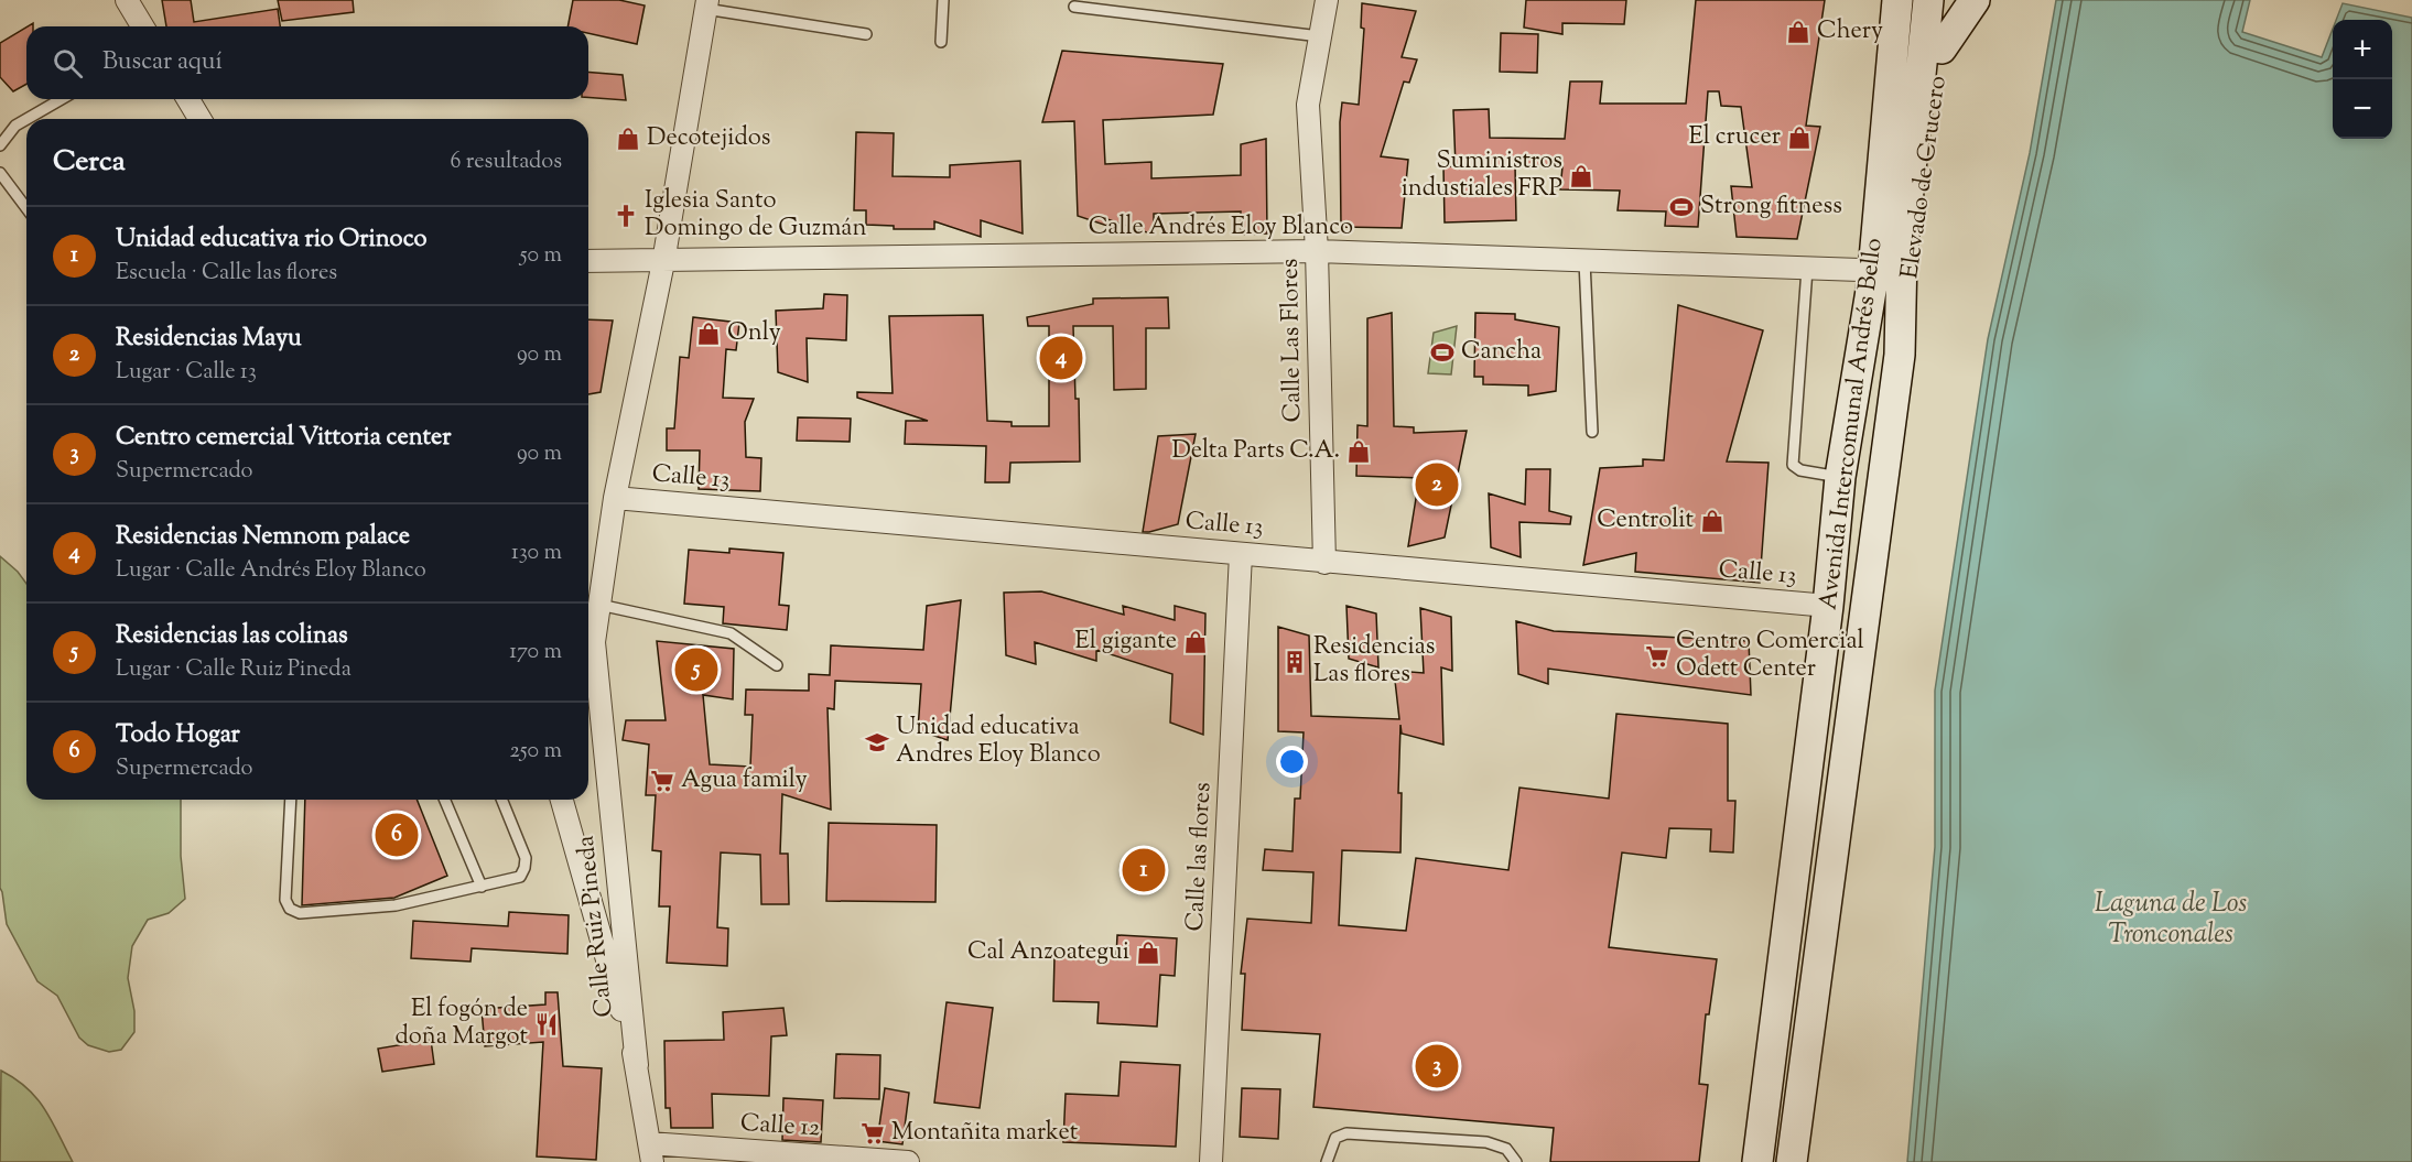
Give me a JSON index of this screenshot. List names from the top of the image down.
{
  "streets": {
    "main road": ["Elevado de Crucero", "Avenida Intercomunal Andrés Bello"],
    "street": [
      "Calle Andrés Eloy Blanco",
      "Calle Las Flores",
      "Calle 13",
      "Calle las flores",
      "Calle Ruiz Pineda",
      "Calle 12"
    ]
  },
  "crossings": [
    ["Elevado de Crucero", "Calle Andrés Eloy Blanco"],
    ["Elevado de Crucero", "Avenida Intercomunal Andrés Bello"],
    ["Calle Andrés Eloy Blanco", "Calle Las Flores"],
    ["Calle Andrés Eloy Blanco", "Avenida Intercomunal Andrés Bello"],
    ["Calle Andrés Eloy Blanco", "Calle Ruiz Pineda"],
    ["Calle Las Flores", "Calle 13"],
    ["Avenida Intercomunal Andrés Bello", "Calle 13"],
    ["Calle 13", "Calle las flores"],
    ["Calle 13", "Calle Ruiz Pineda"]
  ],
  "water": ["Laguna de Los Tronconales"],
  "places": {
    "shop": [
      "Chery",
      "El crucer",
      "Decotejidos",
      "Suministros industiales FRP",
      "Only",
      "Delta Parts C.A.",
      "Centrolit",
      "El gigante",
      "Cal Anzoategui"
    ],
    "sports": ["Strong fitness", "Cancha"],
    "church": ["Iglesia Santo Domingo de Guzmán"],
    "supermarket": ["Centro Comercial Odett Center", "Agua family", "Montañita market"],
    "building": ["Residencias Las flores"],
    "school or university": ["Unidad educativa Andres Eloy Blanco"],
    "restaurant": ["El fogón de doña Margot"]
  },
  "page": {
    "map_buttons": ["+", "−"],
    "search": "Buscar aquí",
    "heading": ["Cerca", "6 resultados"],
    "list": [
      {
        "mark": "1",
        "name": "Unidad educativa rio Orinoco",
        "note": "Escuela · Calle las flores",
        "value": "50 m"
      },
      {
        "mark": "2",
        "name": "Residencias Mayu",
        "note": "Lugar · Calle 13",
        "value": "90 m"
      },
      {
        "mark": "3",
        "name": "Centro cemercial Vittoria center",
        "note": "Supermercado",
        "value": "90 m"
      },
      {
        "mark": "4",
        "name": "Residencias Nemnom palace",
        "note": "Lugar · Calle Andrés Eloy Blanco",
        "value": "130 m"
      },
      {
        "mark": "5",
        "name": "Residencias las colinas",
        "note": "Lugar · Calle Ruiz Pineda",
        "value": "170 m"
      },
      {
        "mark": "6",
        "name": "Todo Hogar",
        "note": "Supermercado",
        "value": "250 m"
      }
    ],
    "pins": [
      "4",
      "2",
      "5",
      "6",
      "1",
      "3"
    ]
  }
}
